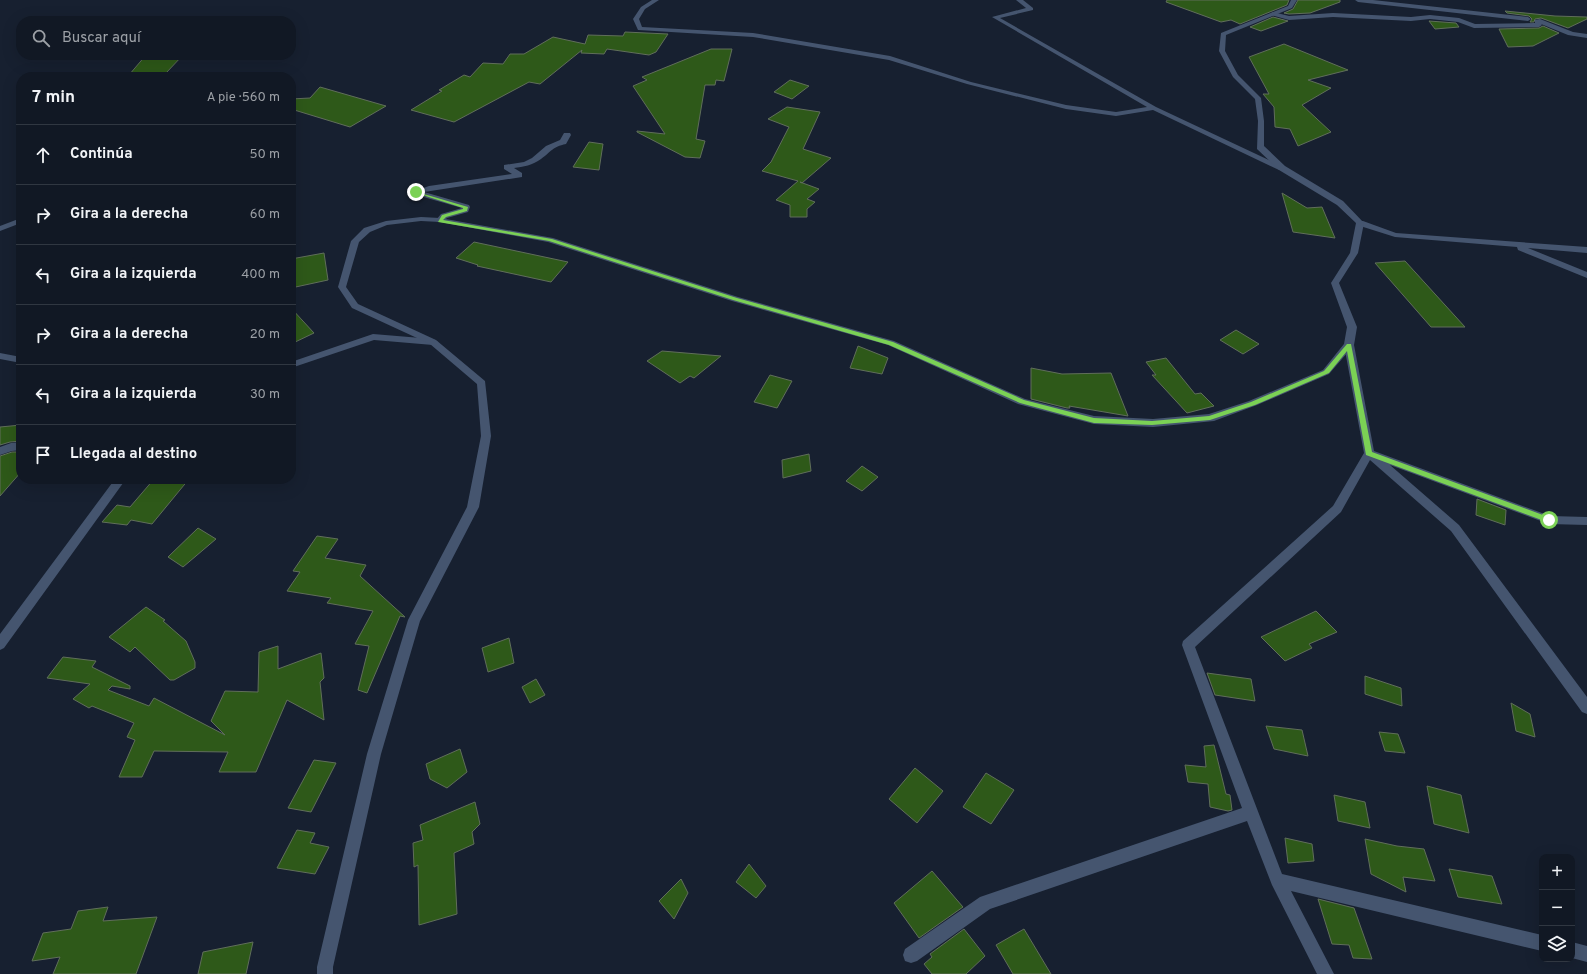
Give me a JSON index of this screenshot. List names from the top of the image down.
{
  "page": {
    "search": "Buscar aquí",
    "heading": ["7 min", "A pie · 560 m"],
    "list": [
      ["Continúa", "50 m"],
      ["Gira a la derecha", "60 m"],
      ["Gira a la izquierda", "400 m"],
      ["Gira a la derecha", "20 m"],
      ["Gira a la izquierda", "30 m"],
      "Llegada al destino"
    ],
    "map_buttons": ["+", "−"]
  }
}
